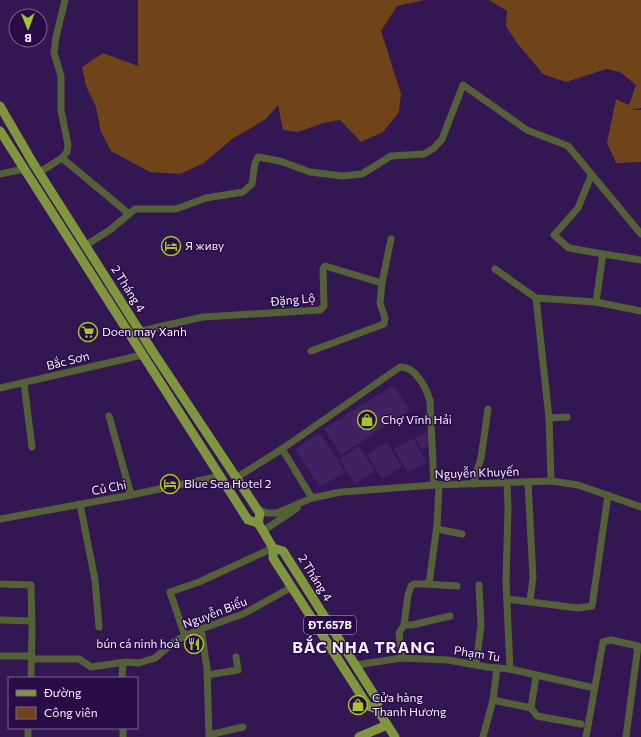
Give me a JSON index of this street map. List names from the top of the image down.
{
  "streets": {
    "main road": ["2 Tháng 4", "ĐT.657B"],
    "street": [
      "Đặng Lộ",
      "Bắc Sơn",
      "Nguyễn Khuyến",
      "Củ Chi",
      "Nguyễn Biểu",
      "Phạm Tu"
    ]
  },
  "crossings": [
    ["2 Tháng 4", "Đặng Lộ"],
    ["2 Tháng 4", "Bắc Sơn"],
    ["2 Tháng 4", "Nguyễn Khuyến"],
    ["2 Tháng 4", "Củ Chi"],
    ["2 Tháng 4", "Nguyễn Biểu"],
    ["2 Tháng 4", "Phạm Tu"]
  ],
  "districts": ["BẮC NHA TRANG"],
  "places": {
    "hotel": ["Я живу", "Blue Sea Hotel 2"],
    "supermarket": ["Doen may Xanh"],
    "shop": ["Chợ Vĩnh Hải", "Cửa hàng Thanh Hương"],
    "restaurant": ["bún cá ninh hoà"]
  },
  "legend": ["Đường", "Công viên"],
  "north": "bottom"
}
